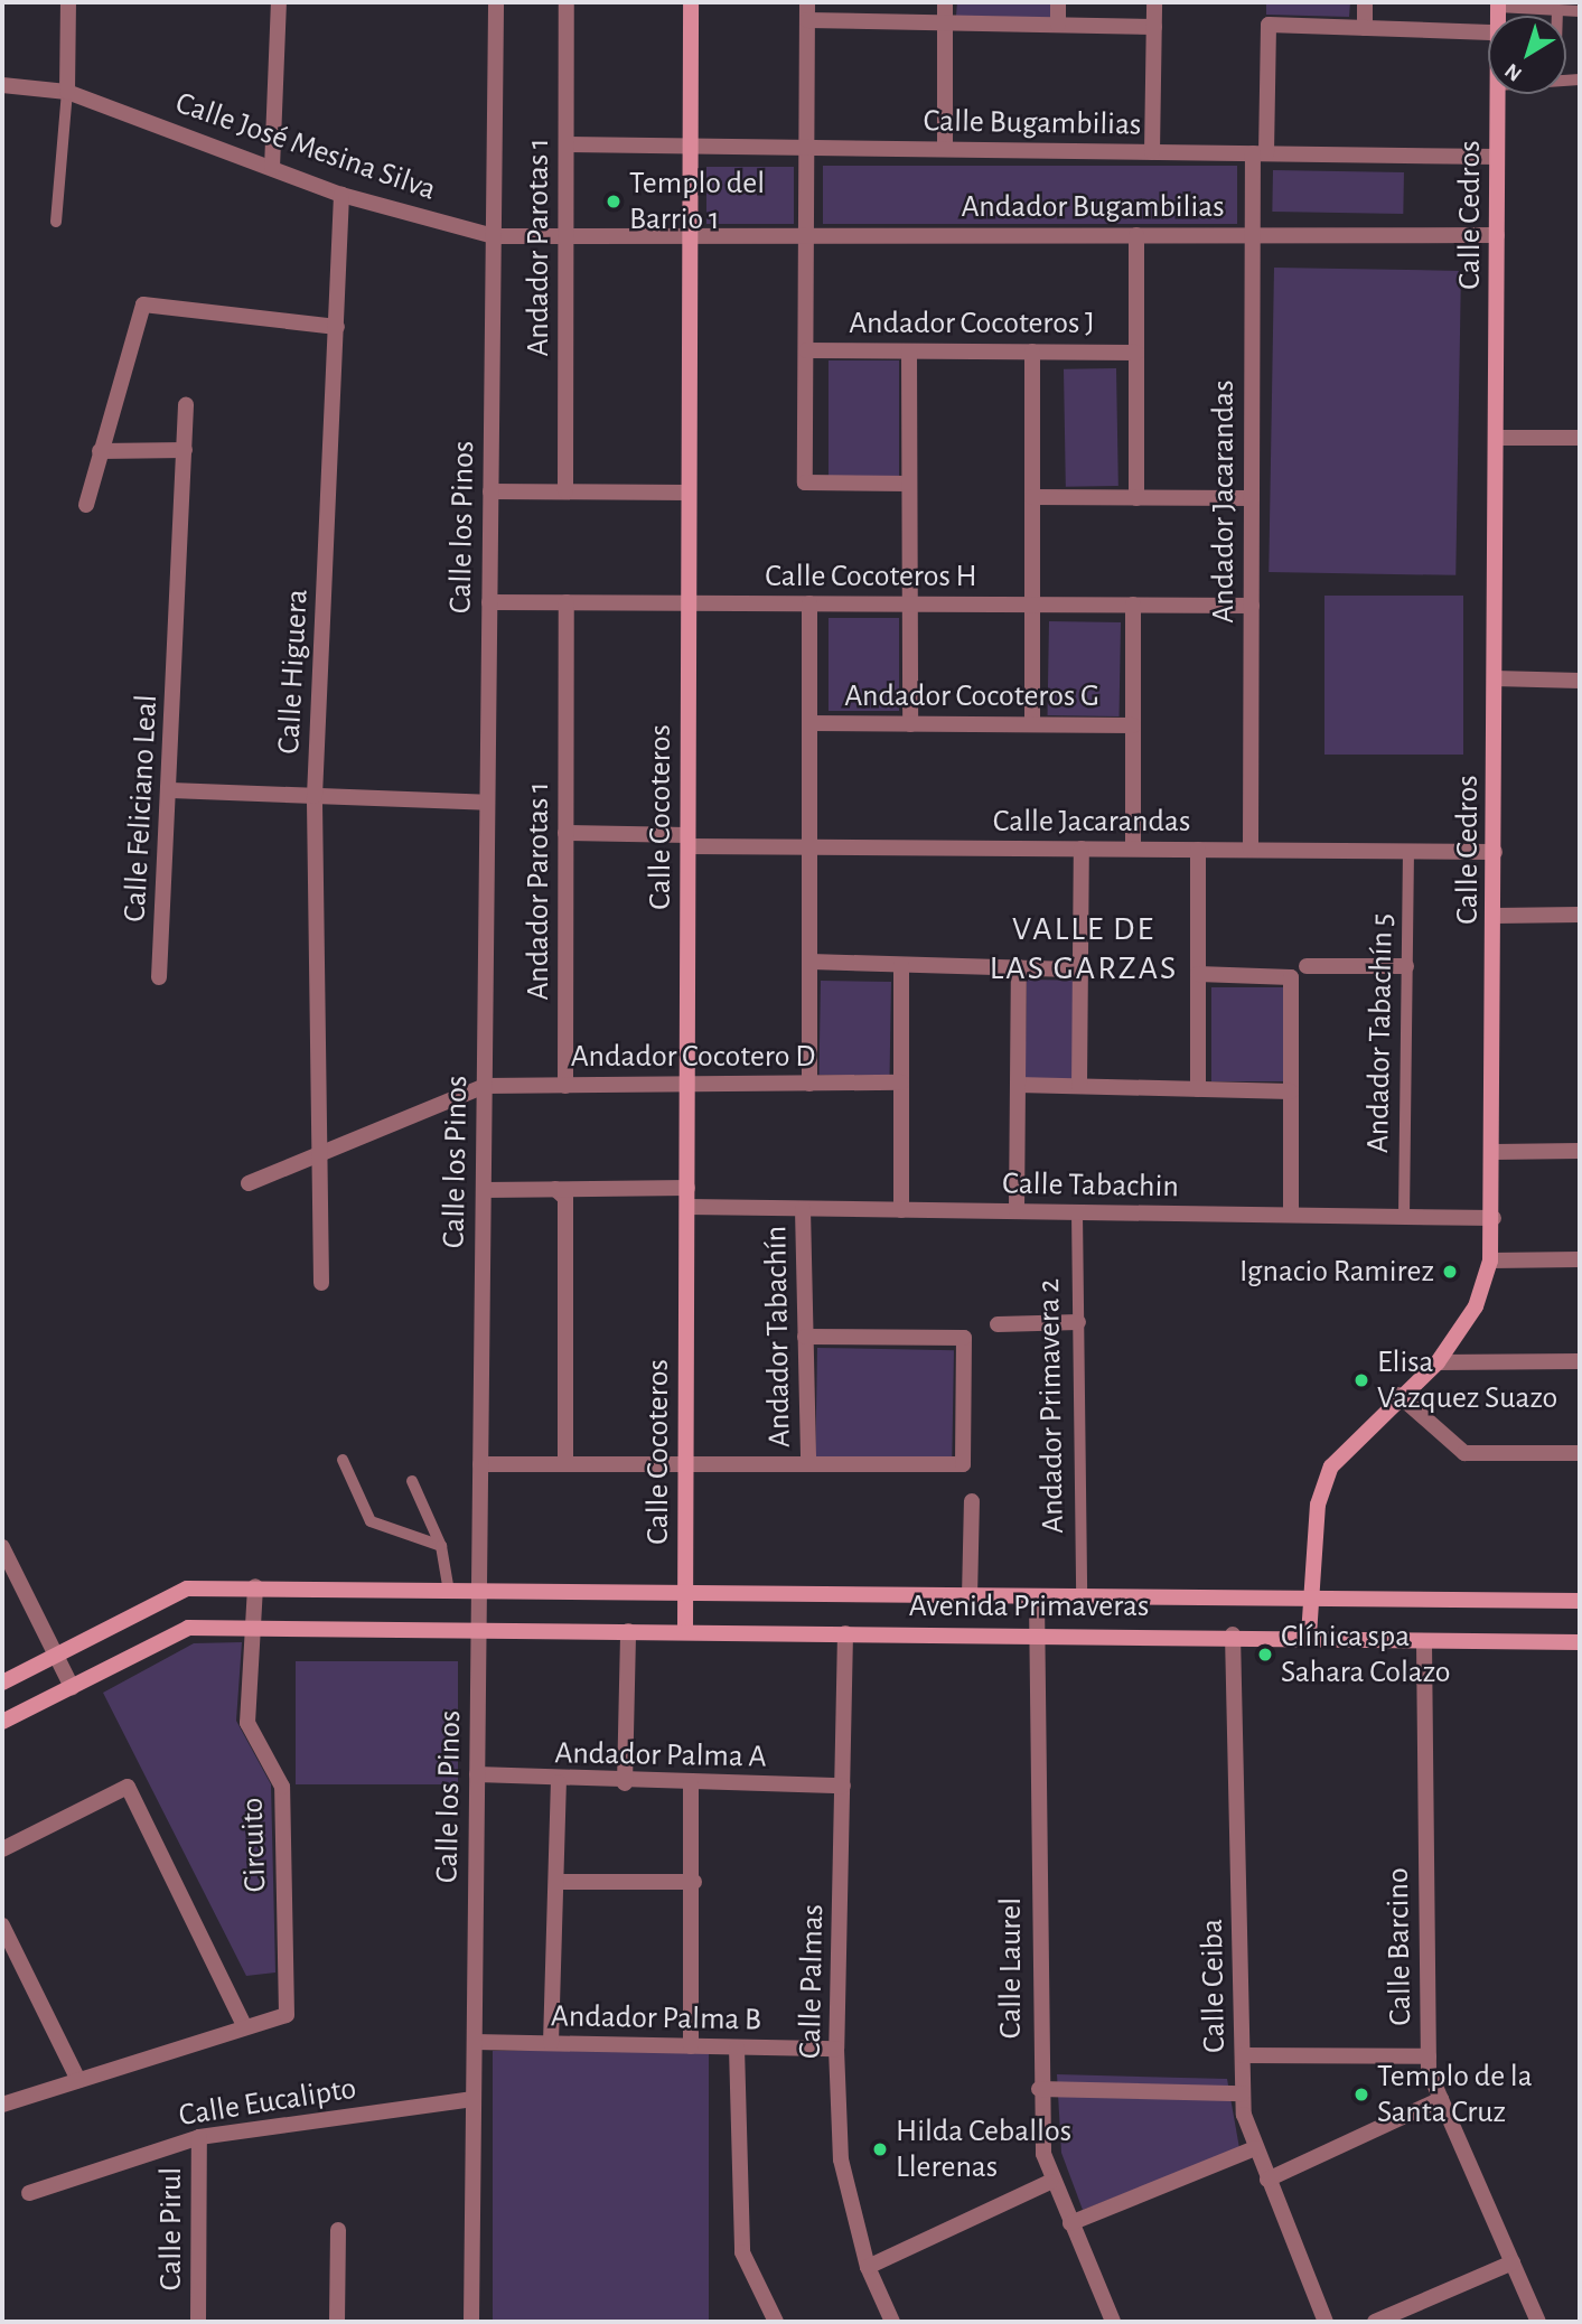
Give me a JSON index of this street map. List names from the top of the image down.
{
  "streets": {
    "street": [
      "Calle Bugambilias",
      "Calle José Mesina Silva",
      "Andador Bugambilias",
      "Calle Cedros",
      "Andador Parotas 1",
      "Andador Cocoteros J",
      "Andador Jacarandas",
      "Calle los Pinos",
      "Calle Cocoteros H",
      "Calle Higuera",
      "Andador Cocoteros G",
      "Calle Feliciano Leal",
      "Calle Cocoteros",
      "Calle Jacarandas",
      "Andador Cocotero D",
      "Calle Tabachin",
      "Andador Tabachín",
      "Avenida Primaveras",
      "Andador Palma A",
      "Circuito",
      "Calle Barcino",
      "Calle Laurel",
      "Calle Palmas",
      "Calle Ceiba",
      "Andador Palma B",
      "Calle Eucalipto",
      "Calle Pirul"
    ],
    "lane": ["Andador Tabachín 5", "Andador Primavera 2"]
  },
  "crossings": [
    ["Calle Bugambilias", "Calle Cedros"],
    ["Calle Bugambilias", "Andador Parotas 1"],
    ["Calle Bugambilias", "Andador Jacarandas"],
    ["Calle Bugambilias", "Calle Cocoteros"],
    ["Calle José Mesina Silva", "Andador Bugambilias"],
    ["Calle José Mesina Silva", "Andador Parotas 1"],
    ["Calle José Mesina Silva", "Calle los Pinos"],
    ["Calle José Mesina Silva", "Calle Higuera"],
    ["Calle José Mesina Silva", "Calle Cocoteros"],
    ["Andador Bugambilias", "Calle Cedros"],
    ["Andador Bugambilias", "Andador Jacarandas"],
    ["Andador Bugambilias", "Calle Cocoteros"],
    ["Calle Cedros", "Calle Jacarandas"],
    ["Calle Cedros", "Calle Tabachin"],
    ["Calle Cedros", "Avenida Primaveras"],
    ["Andador Parotas 1", "Calle Cocoteros H"],
    ["Andador Parotas 1", "Calle Jacarandas"],
    ["Andador Parotas 1", "Andador Cocotero D"],
    ["Andador Jacarandas", "Calle Cocoteros H"],
    ["Andador Jacarandas", "Calle Jacarandas"],
    ["Calle los Pinos", "Calle Cocoteros H"],
    ["Calle los Pinos", "Andador Cocotero D"],
    ["Calle los Pinos", "Avenida Primaveras"],
    ["Calle los Pinos", "Andador Palma A"],
    ["Calle los Pinos", "Andador Palma B"],
    ["Calle los Pinos", "Calle Eucalipto"],
    ["Calle Cocoteros H", "Calle Cocoteros"],
    ["Calle Cocoteros", "Calle Jacarandas"],
    ["Calle Cocoteros", "Andador Cocotero D"],
    ["Calle Cocoteros", "Calle Tabachin"],
    ["Calle Cocoteros", "Avenida Primaveras"],
    ["Calle Jacarandas", "Andador Tabachín 5"],
    ["Andador Tabachín 5", "Calle Tabachin"],
    ["Calle Tabachin", "Andador Tabachín"],
    ["Calle Tabachin", "Andador Primavera 2"],
    ["Andador Primavera 2", "Avenida Primaveras"],
    ["Avenida Primaveras", "Circuito"],
    ["Avenida Primaveras", "Calle Barcino"],
    ["Avenida Primaveras", "Calle Laurel"],
    ["Avenida Primaveras", "Calle Palmas"],
    ["Avenida Primaveras", "Calle Ceiba"],
    ["Andador Palma A", "Calle Palmas"],
    ["Calle Palmas", "Andador Palma B"],
    ["Calle Eucalipto", "Calle Pirul"]
  ],
  "districts": ["VALLE DE LAS GARZAS"],
  "places": [
    "Templo del Barrio 1",
    "Ignacio Ramirez",
    "Elisa Vazquez Suazo",
    "Clínica spa Sahara Colazo",
    "Templo de la Santa Cruz",
    "Hilda Ceballos Llerenas"
  ],
  "north": "bottom left"
}
